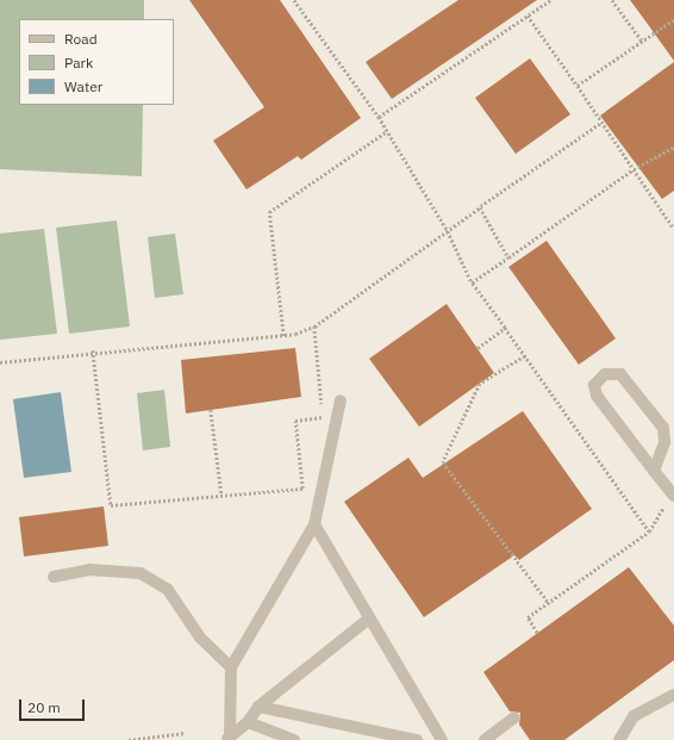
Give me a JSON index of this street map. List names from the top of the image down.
{
  "legend": ["Road", "Park", "Water"],
  "scale_bar": "20 m"
}
